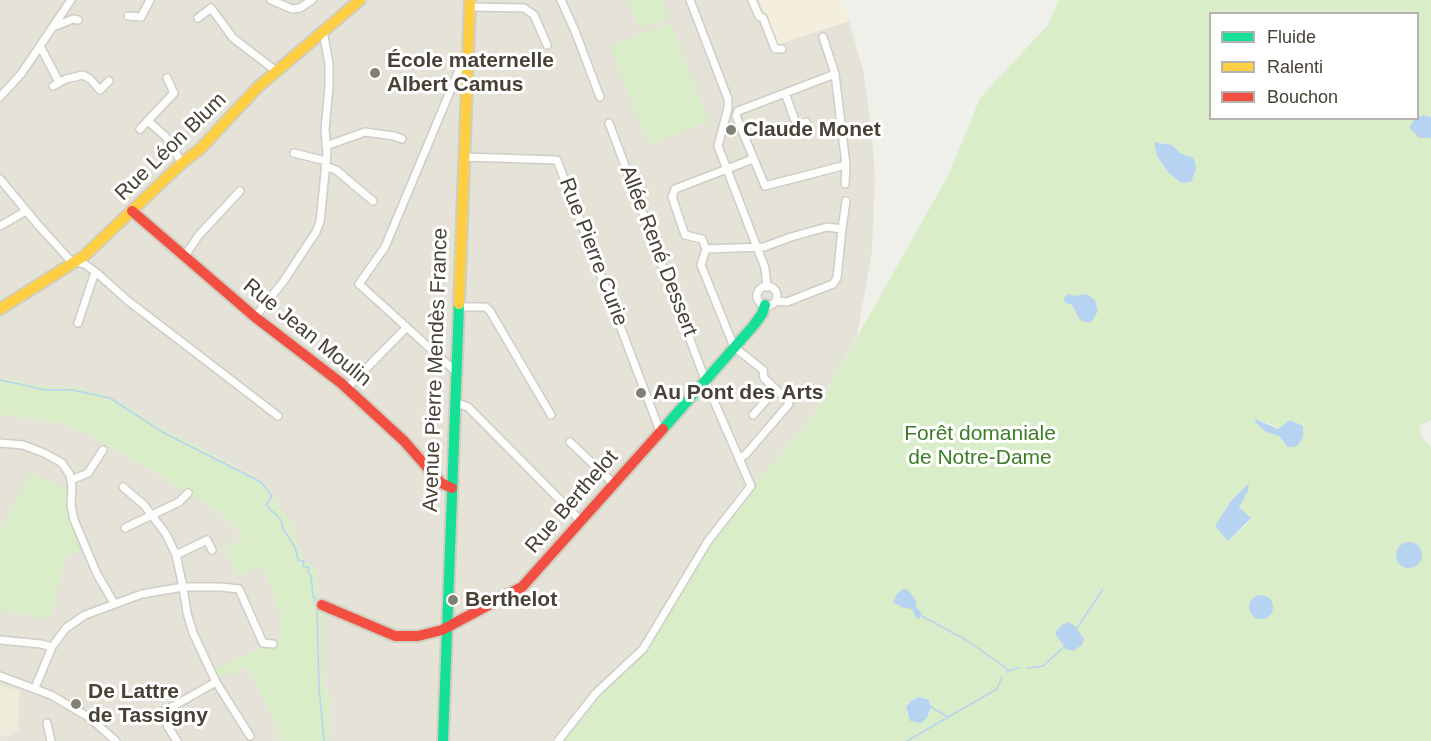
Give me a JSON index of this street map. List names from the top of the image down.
{
  "streets": {
    "street": [
      "Rue Léon Blum",
      "Allée René Dessert",
      "Rue Pierre Curie",
      "Rue Jean Moulin",
      "Avenue Pierre Mendès France",
      "Rue Berthelot"
    ]
  },
  "crossings": [
    ["Rue Léon Blum", "Rue Jean Moulin"],
    ["Allée René Dessert", "Rue Berthelot"],
    ["Rue Pierre Curie", "Avenue Pierre Mendès France"],
    ["Rue Pierre Curie", "Rue Berthelot"],
    ["Rue Jean Moulin", "Avenue Pierre Mendès France"],
    ["Avenue Pierre Mendès France", "Rue Berthelot"]
  ],
  "parks": ["Forêt domaniale de Notre-Dame"],
  "places": [
    "École maternelle Albert Camus",
    "Claude Monet",
    "Au Pont des Arts",
    "Berthelot",
    "De Lattre de Tassigny"
  ],
  "legend": ["Fluide", "Ralenti", "Bouchon"]
}
